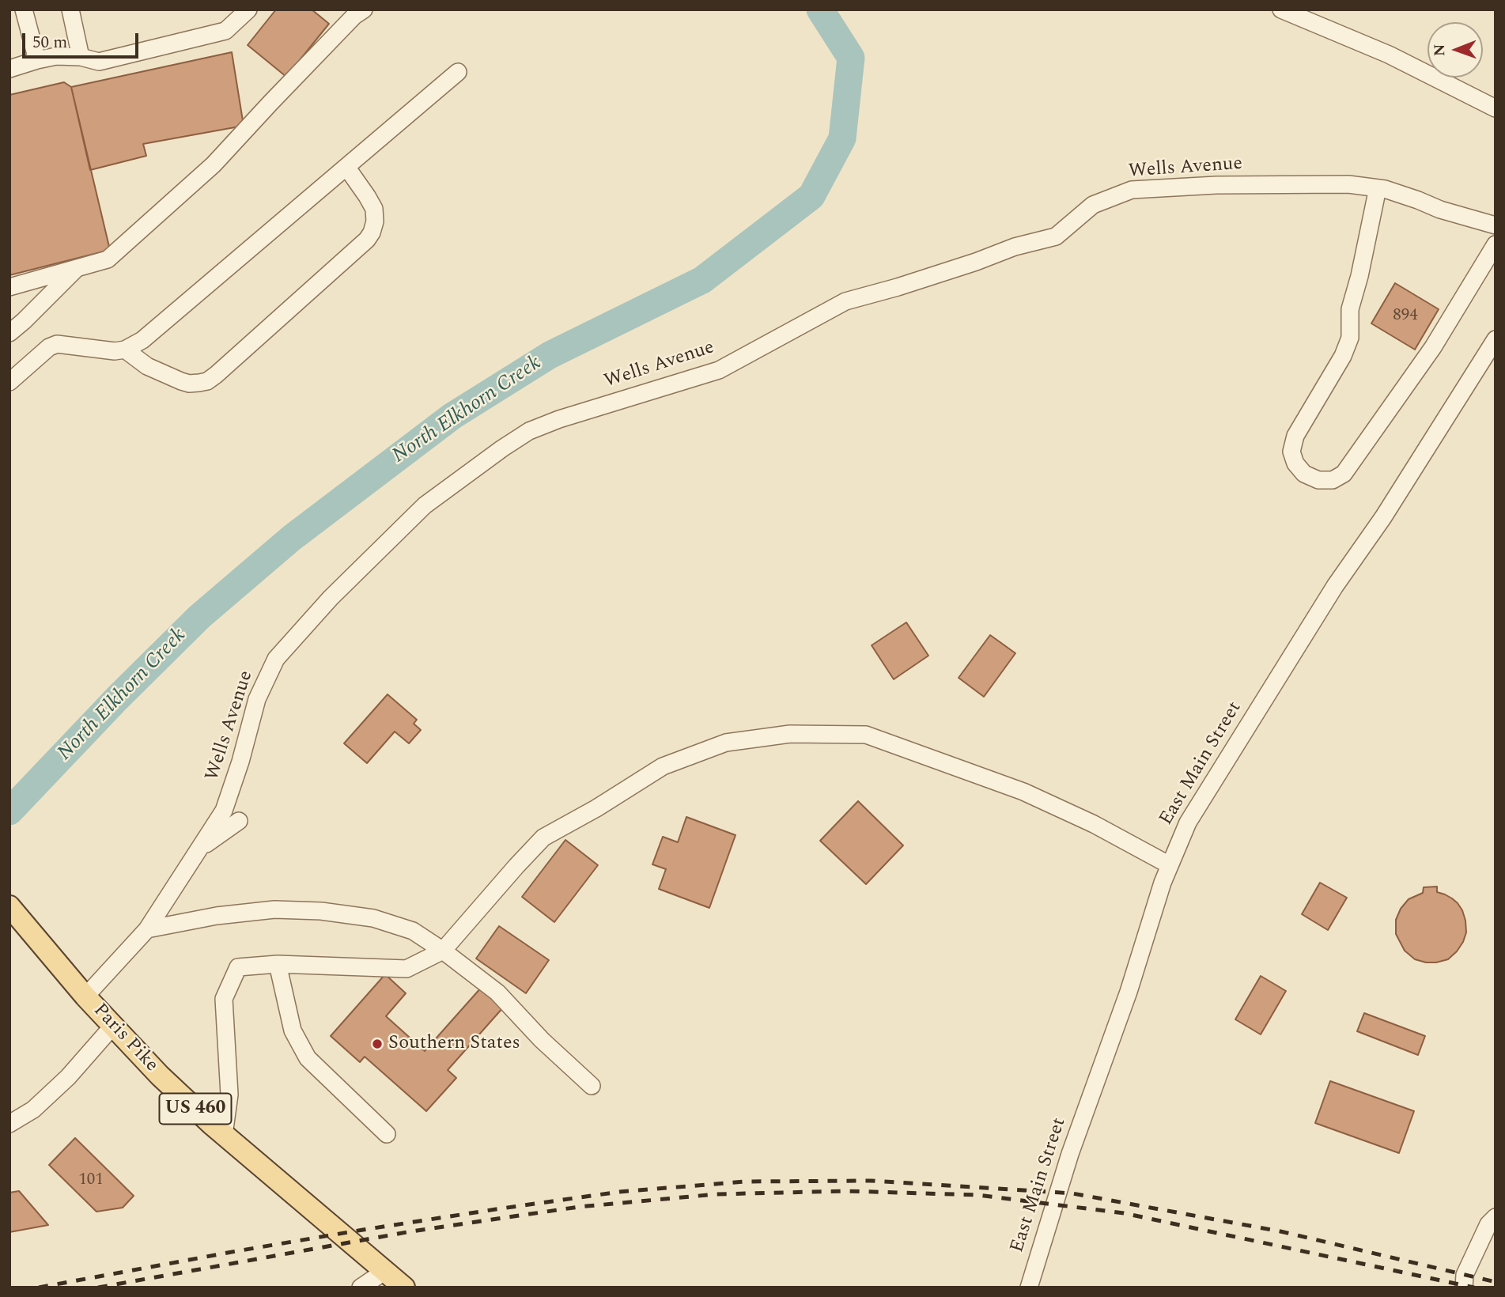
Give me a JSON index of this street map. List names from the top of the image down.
{
  "streets": {
    "main road": ["Paris Pike", "US 460"],
    "street": ["Wells Avenue", "East Main Street"]
  },
  "crossings": [
    ["Wells Avenue", "Paris Pike"]
  ],
  "water": ["North Elkhorn Creek"],
  "places": ["Southern States"],
  "house_numbers": ["894", "101"],
  "scale_bar": "50 m",
  "north": "left"
}
